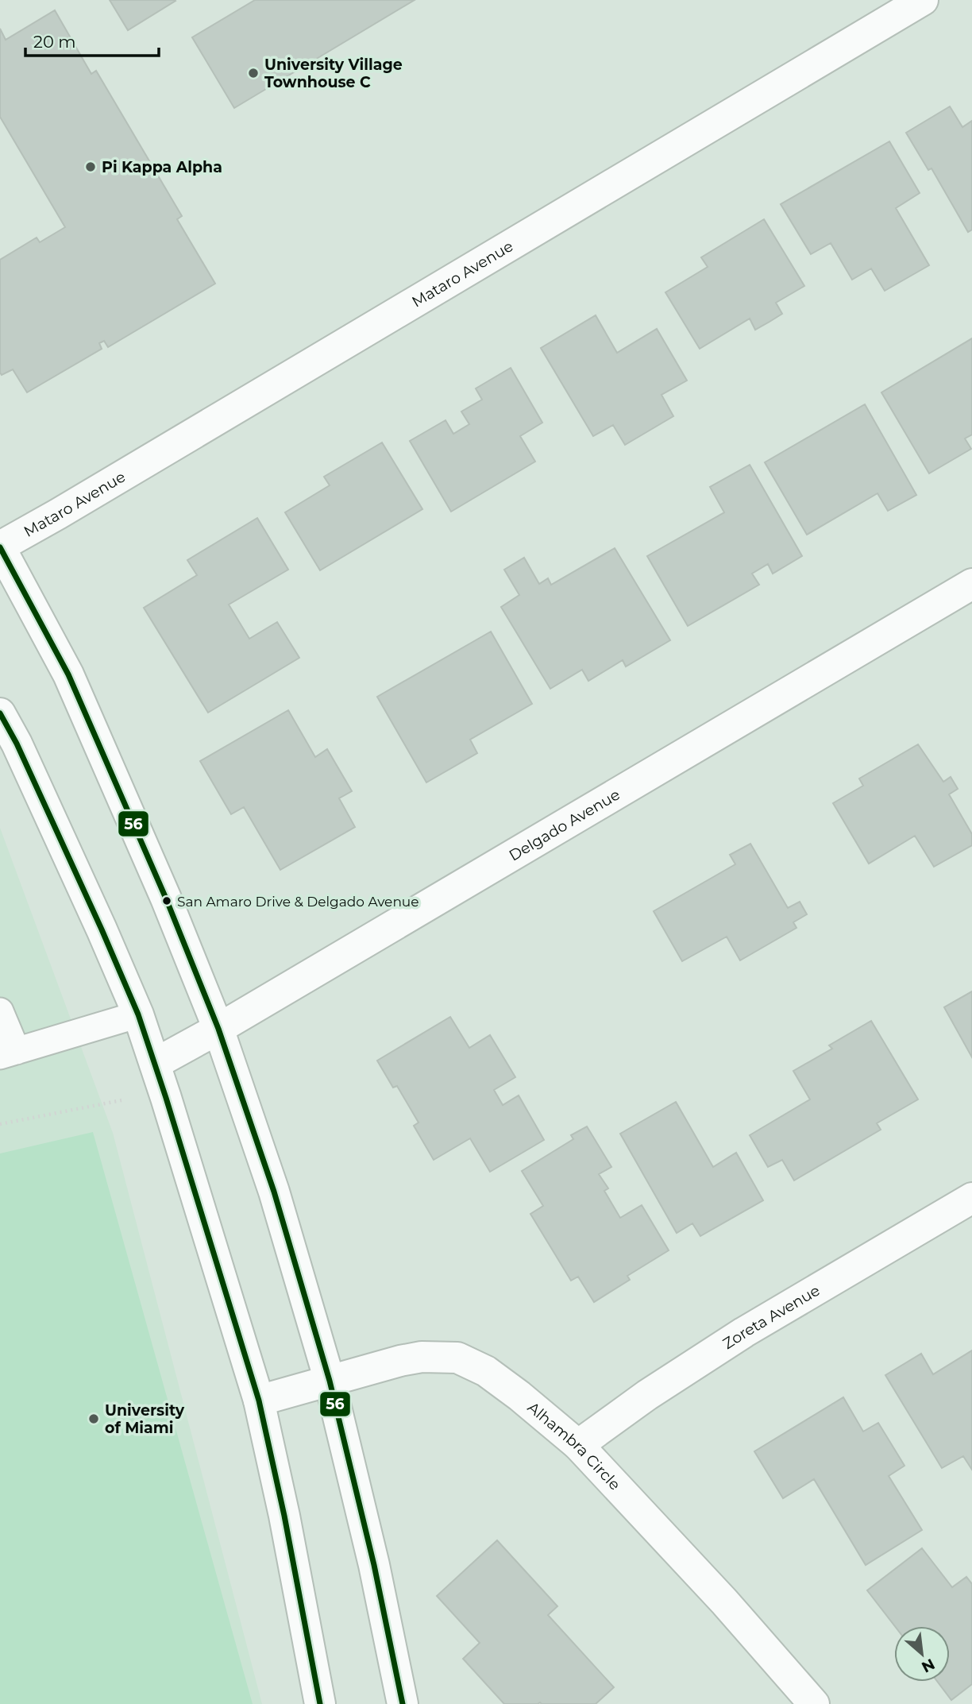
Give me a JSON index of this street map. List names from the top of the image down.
{
  "streets": {
    "street": [
      "Mataro Avenue",
      "Delgado Avenue",
      "Zoreta Avenue",
      "Alhambra Circle"
    ]
  },
  "crossings": [
    ["Zoreta Avenue", "Alhambra Circle"]
  ],
  "places": [
    "University Village Townhouse C",
    "Pi Kappa Alpha",
    "San Amaro Drive & Delgado Avenue",
    "University of Miami"
  ],
  "lines": ["transit line 56"],
  "scale_bar": "20 m",
  "north": "bottom right"
}
